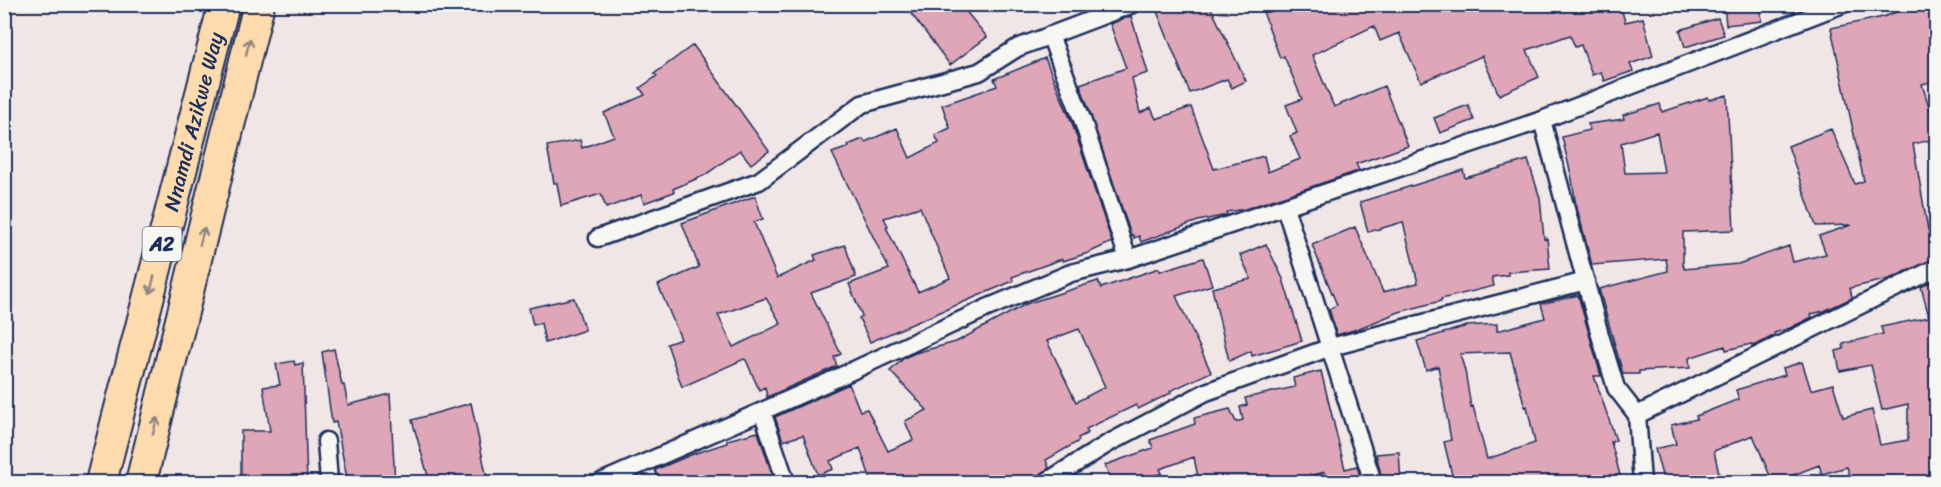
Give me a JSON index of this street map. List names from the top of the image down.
{
  "streets": {
    "highway": ["Nnamdi Azikwe Way", "A2"]
  }
}
